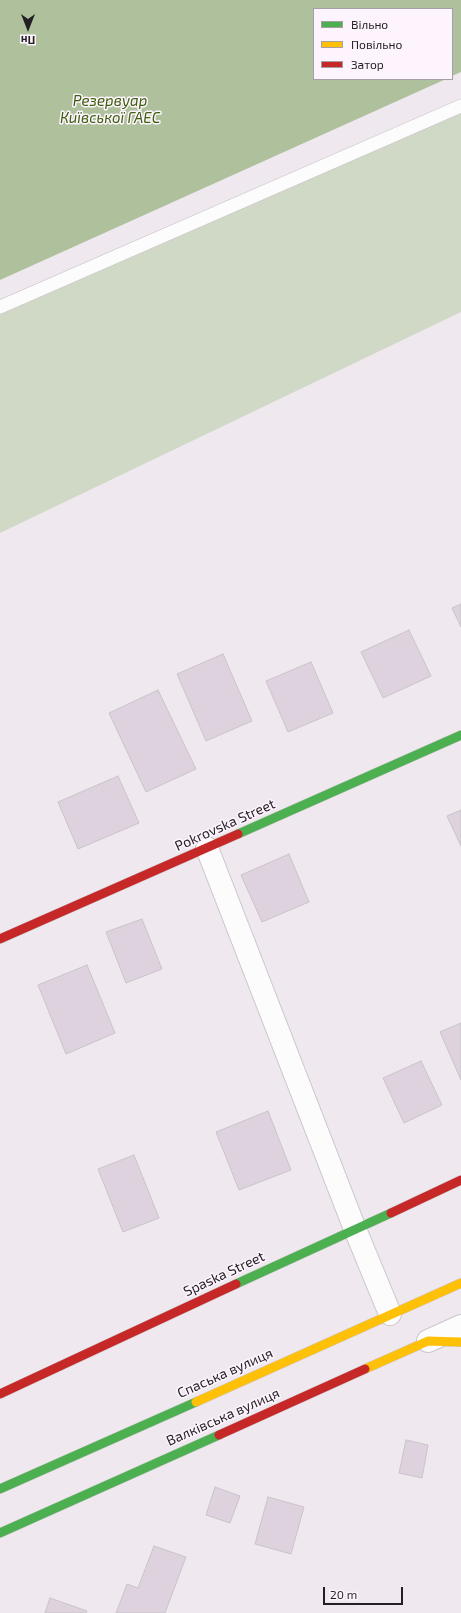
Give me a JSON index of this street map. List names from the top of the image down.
{
  "streets": {
    "street": [
      "Pokrovska Street",
      "Spaska Street",
      "Спаська вулиця",
      "Валківська вулиця"
    ]
  },
  "water": ["Резервуар Київської ГАЕС"],
  "legend": ["Вільно", "Повільно", "Затор"],
  "scale_bar": "20 m",
  "north": "bottom"
}
